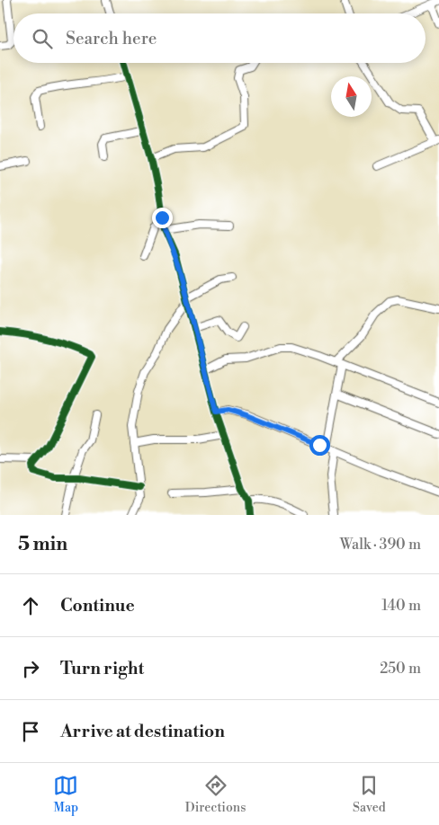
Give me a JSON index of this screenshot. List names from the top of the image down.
{
  "north": "top",
  "page": {
    "search": "Search here",
    "heading": ["5 min", "Walk · 390 m"],
    "list": [
      ["Continue", "140 m"],
      ["Turn right", "250 m"],
      "Arrive at destination"
    ],
    "nav": ["Map", "Directions", "Saved"]
  }
}
